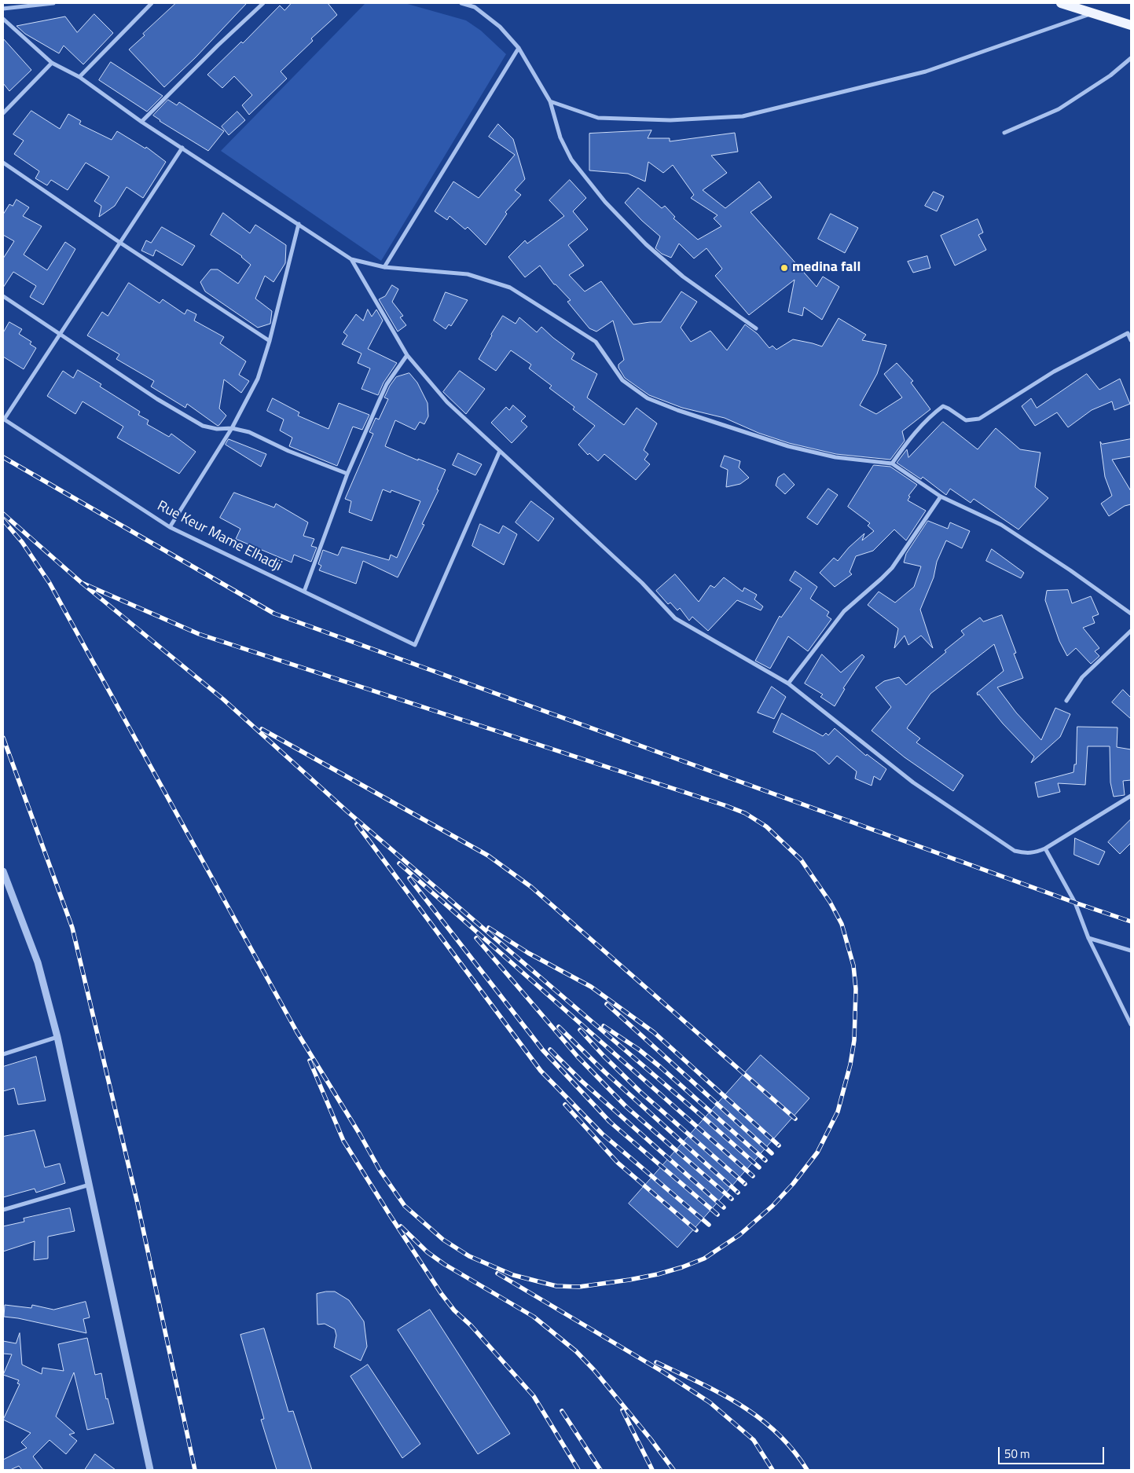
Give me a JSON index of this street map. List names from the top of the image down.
{
  "streets": {
    "street": ["Rue Keur Mame Elhadji"]
  },
  "places": ["medina fall"],
  "scale_bar": "50 m"
}
